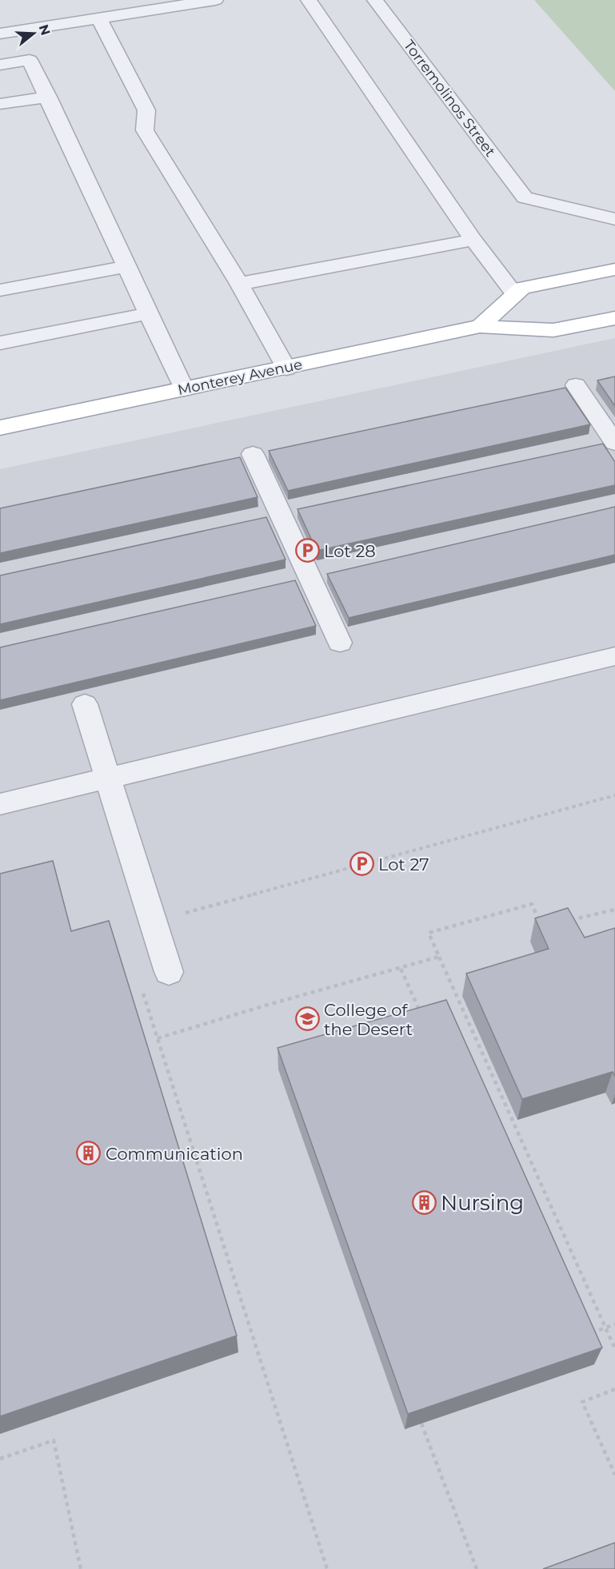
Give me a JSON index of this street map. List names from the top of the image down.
{
  "streets": {
    "main road": ["Monterey Avenue"],
    "street": ["Torremolinos Street"]
  },
  "places": {
    "parking": ["Lot 28", "Lot 27"],
    "school or university": ["College of the Desert"],
    "building": ["Communication", "Nursing"]
  },
  "north": "right"
}
